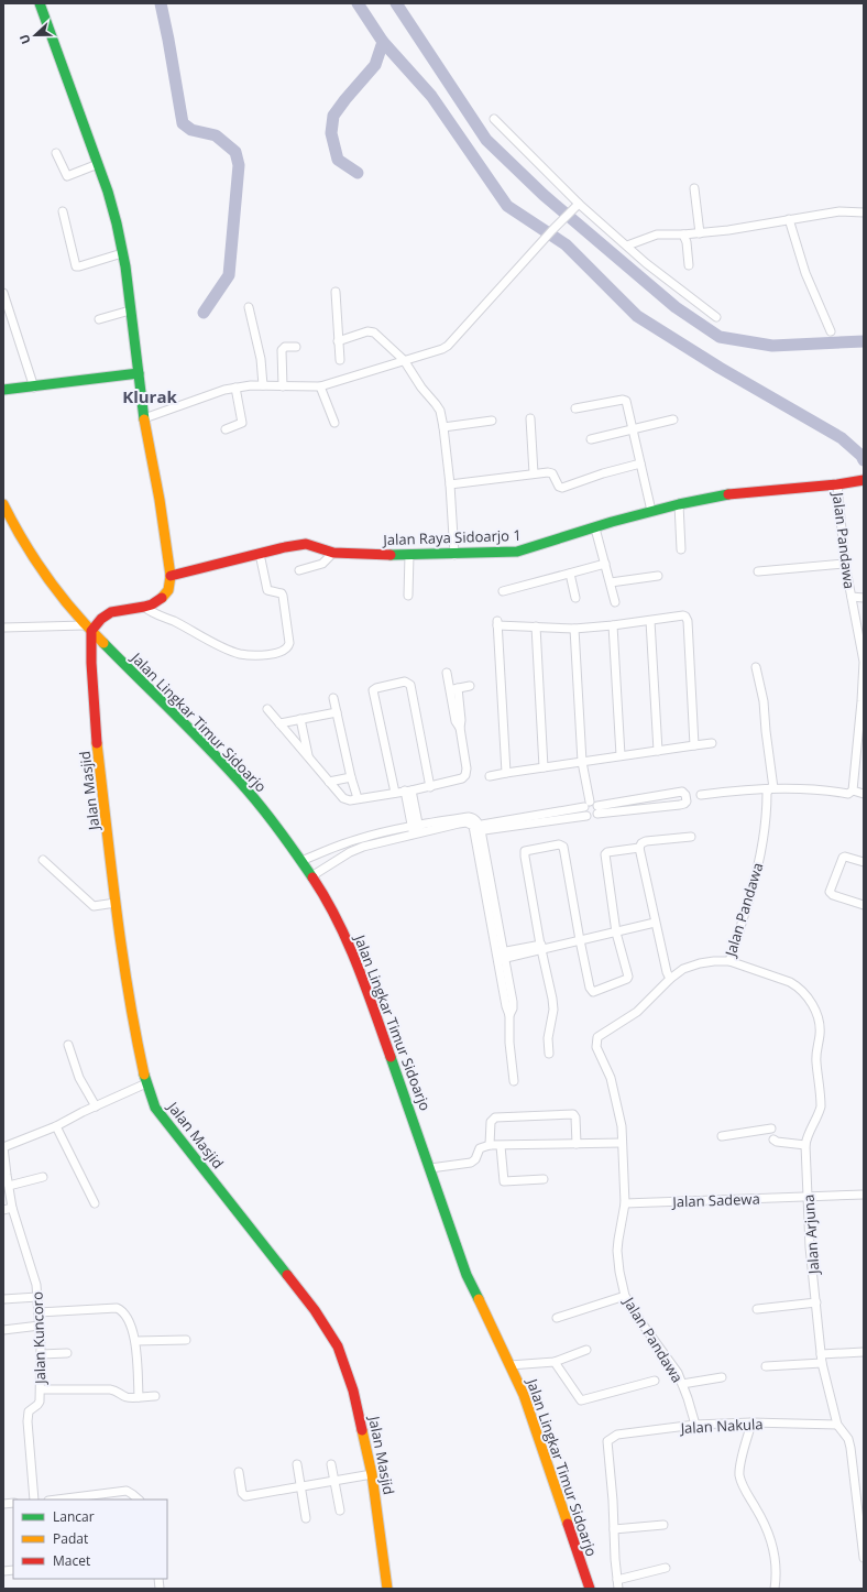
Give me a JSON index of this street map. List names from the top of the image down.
{
  "streets": {
    "street": [
      "Jalan Raya Sidoarjo 1",
      "Jalan Pandawa",
      "Jalan Lingkar Timur Sidoarjo",
      "Jalan Masjid",
      "Jalan Sadewa",
      "Jalan Arjuna",
      "Jalan Kuncoro",
      "Jalan Nakula"
    ]
  },
  "crossings": [
    ["Jalan Raya Sidoarjo 1", "Jalan Pandawa"],
    ["Jalan Pandawa", "Jalan Sadewa"],
    ["Jalan Pandawa", "Jalan Arjuna"],
    ["Jalan Pandawa", "Jalan Nakula"],
    ["Jalan Lingkar Timur Sidoarjo", "Jalan Masjid"],
    ["Jalan Sadewa", "Jalan Arjuna"],
    ["Jalan Arjuna", "Jalan Nakula"]
  ],
  "districts": ["Klurak"],
  "legend": ["Lancar", "Padat", "Macet"],
  "north": "left"
}
